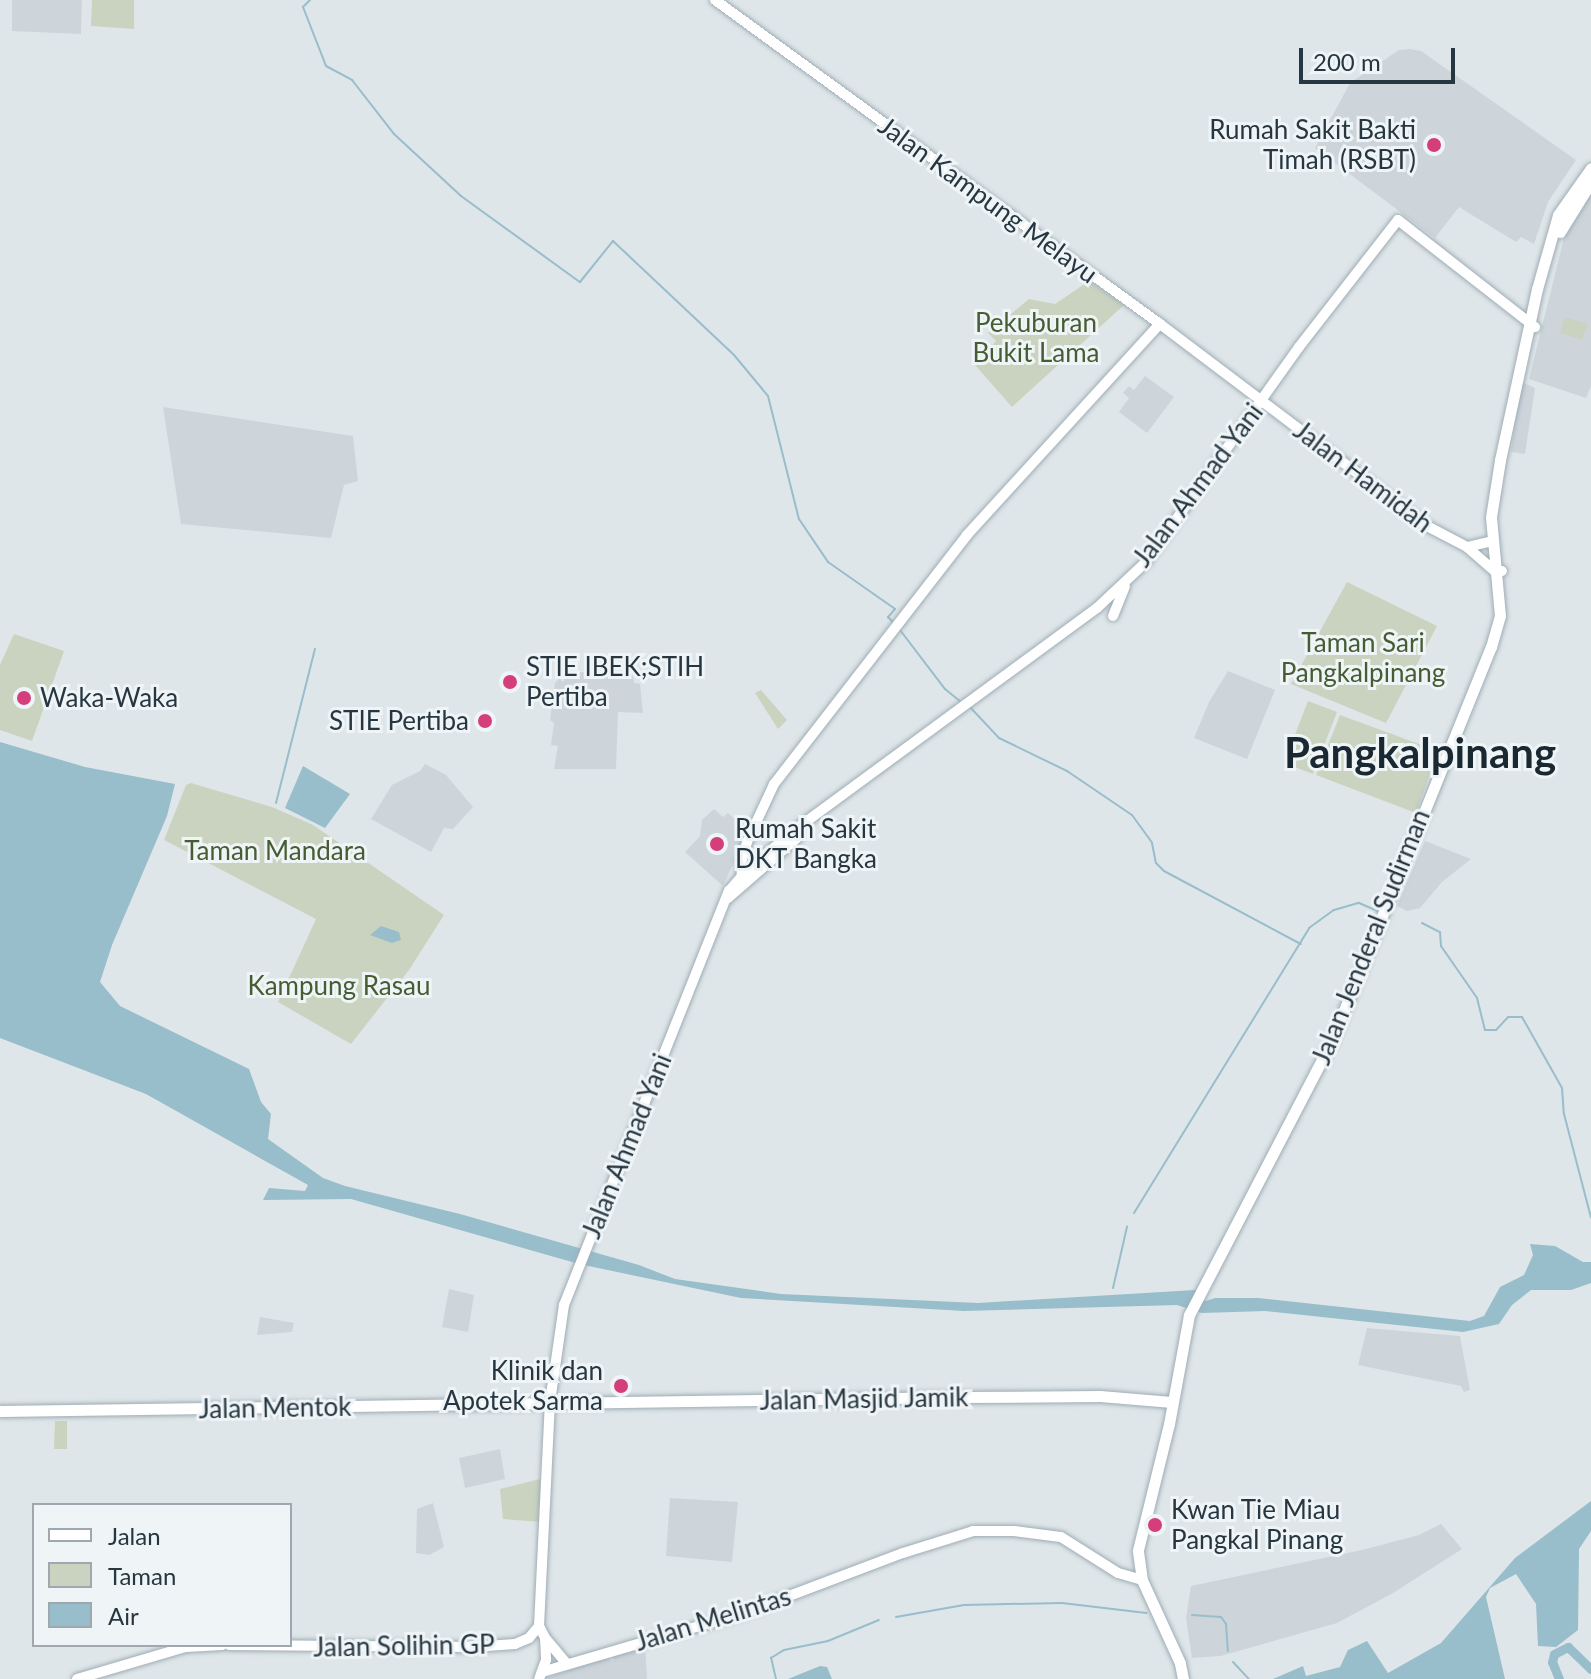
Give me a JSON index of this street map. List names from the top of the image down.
{
  "streets": {
    "highway": ["Jalan Jenderal Sudirman", "Jalan Masjid Jamik", "Jalan Mentok"],
    "main road": [
      "Jalan Kampung Melayu",
      "Jalan Hamidah",
      "Jalan Ahmad Yani",
      "Jalan Melintas",
      "Jalan Solihin GP"
    ]
  },
  "crossings": [
    ["Jalan Kampung Melayu", "Jalan Hamidah"],
    ["Jalan Kampung Melayu", "Jalan Ahmad Yani"],
    ["Jalan Hamidah", "Jalan Ahmad Yani"],
    ["Jalan Hamidah", "Jalan Jenderal Sudirman"],
    ["Jalan Ahmad Yani", "Jalan Jenderal Sudirman"],
    ["Jalan Ahmad Yani", "Jalan Masjid Jamik"],
    ["Jalan Ahmad Yani", "Jalan Mentok"],
    ["Jalan Jenderal Sudirman", "Jalan Masjid Jamik"],
    ["Jalan Jenderal Sudirman", "Jalan Melintas"],
    ["Jalan Masjid Jamik", "Jalan Mentok"]
  ],
  "districts": ["Pangkalpinang"],
  "parks": [
    "Pekuburan Bukit Lama",
    "Taman Sari Pangkalpinang",
    "Taman Mandara",
    "Kampung Rasau"
  ],
  "places": [
    "Rumah Sakit Bakti Timah (RSBT)",
    "STIE IBEK;STIH Pertiba",
    "Waka-Waka",
    "STIE Pertiba",
    "Rumah Sakit DKT Bangka",
    "Klinik dan Apotek Sarma",
    "Kwan Tie Miau Pangkal Pinang"
  ],
  "legend": ["Jalan", "Taman", "Air"],
  "scale_bar": "200 m"
}
